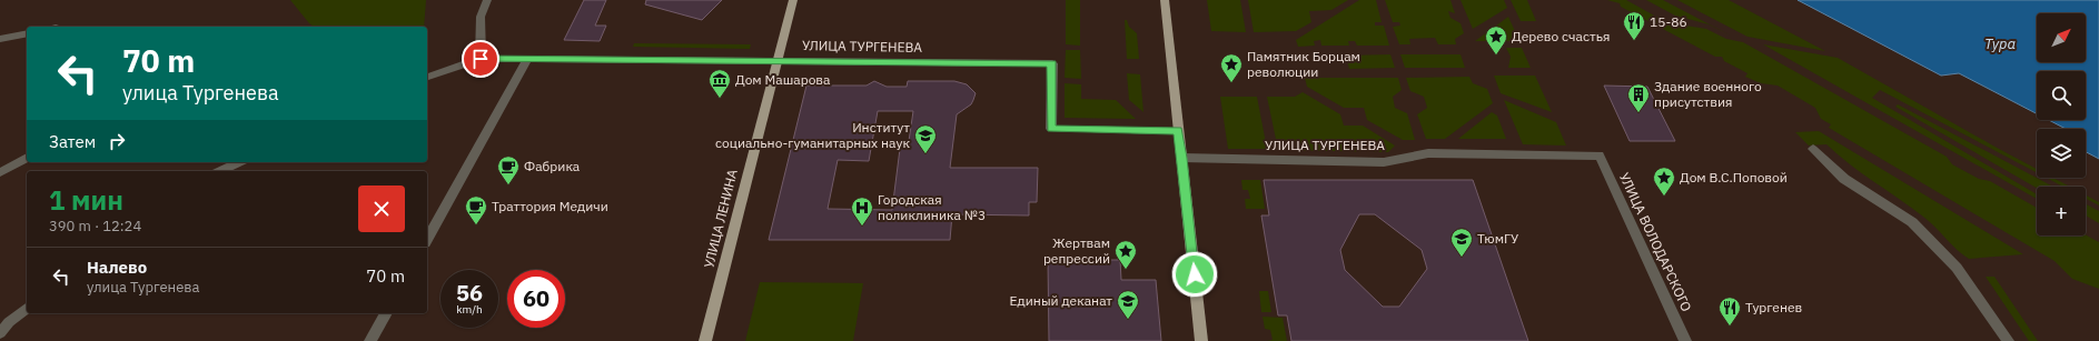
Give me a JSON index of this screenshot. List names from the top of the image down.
{
  "streets": {
    "main road": ["УЛИЦА ЛЕНИНА"],
    "street": ["УЛИЦА ТУРГЕНЕВА", "УЛИЦА ВОЛОДАРСКОГО"]
  },
  "crossings": [
    ["УЛИЦА ТУРГЕНЕВА", "УЛИЦА ЛЕНИНА"],
    ["УЛИЦА ТУРГЕНЕВА", "УЛИЦА ВОЛОДАРСКОГО"]
  ],
  "water": ["Тура"],
  "places": {
    "restaurant": ["15-86", "Тургенев"],
    "place": [
      "Дерево счастья",
      "Памятник Борцам революции",
      "Дом В.С.Поповой",
      "Жертвам репрессий"
    ],
    "museum": ["Дом Машарова"],
    "building": ["Здание военного присутствия"],
    "school or university": ["Институт социально-гуманитарных наук", "ТюмГУ", "Единый деканат"],
    "cafe": ["Фабрика", "Траттория Медичи"],
    "hospital": ["Городская поликлиника №3"]
  },
  "north": "top right",
  "page": {
    "map_buttons": "+",
    "turn": ["70 m", "улица Тургенева"],
    "then": "Затем",
    "heading": ["1 мин", "390 m · 12:24"],
    "list": [
      {
        "name": "Налево",
        "note": "улица Тургенева",
        "value": "70 m"
      }
    ],
    "speed": "56 km/h",
    "limit": "60"
  }
}
